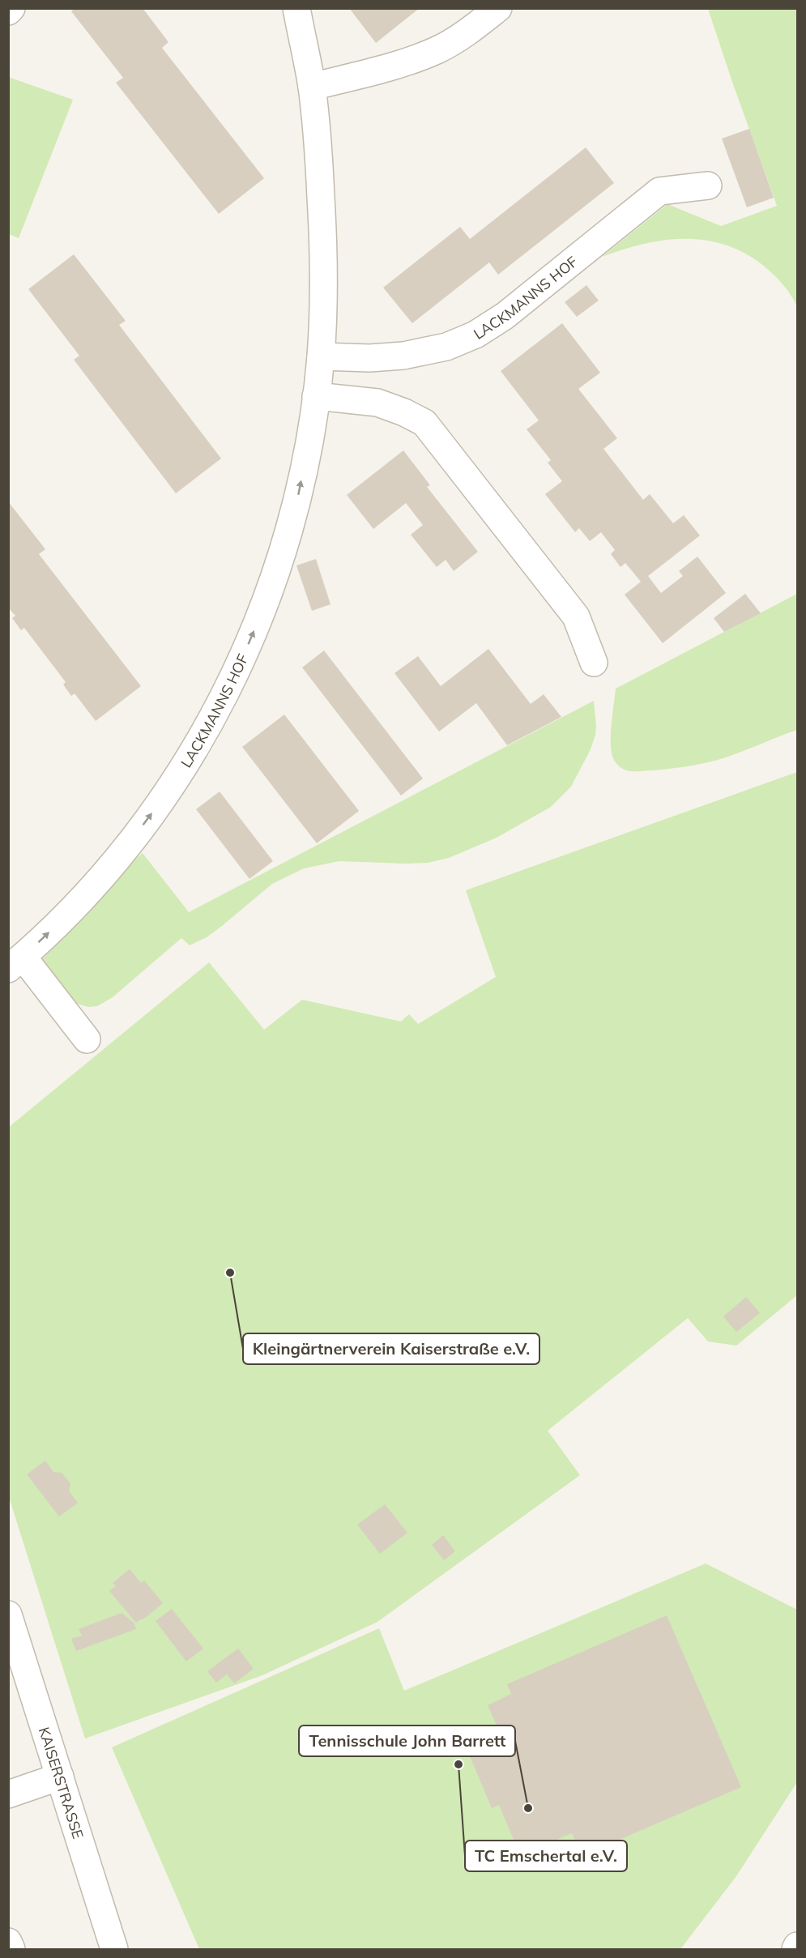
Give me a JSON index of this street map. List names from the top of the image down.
{
  "streets": {
    "street": ["LACKMANNS HOF", "KAISERSTRASSE"]
  },
  "one_way": ["LACKMANNS HOF"],
  "places": ["Kleingärtnerverein Kaiserstraße e.V.", "TC Emschertal e.V.", "Tennisschule John Barrett"]
}
